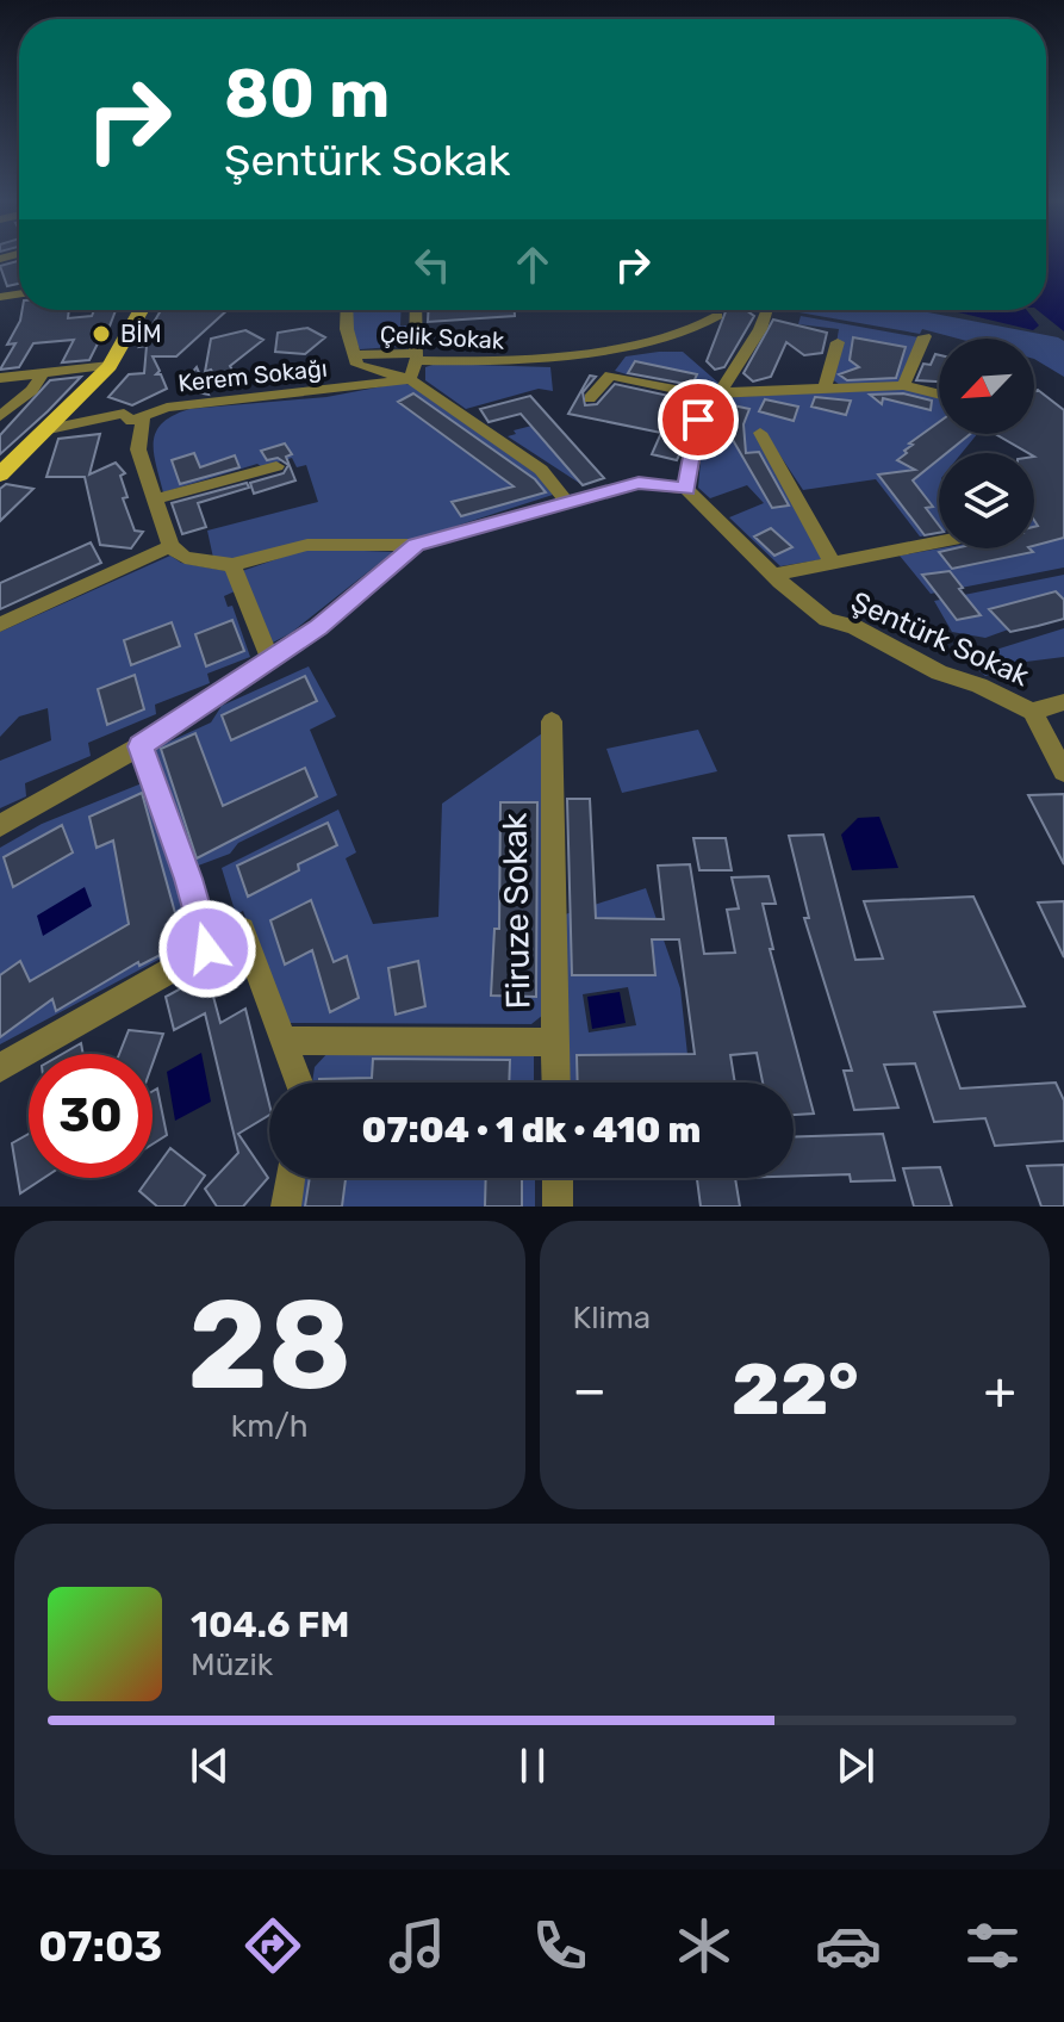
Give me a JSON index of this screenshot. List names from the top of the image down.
{
  "streets": {
    "street": [
      "Çelik Sokak",
      "Kerem Sokağı",
      "Şentürk Sokak",
      "Firuze Sokak"
    ]
  },
  "places": ["BİM"],
  "north": "bottom left",
  "page": {
    "turn": ["80 m", "Şentürk Sokak"],
    "limit": "30",
    "trip": "07:04 · 1 dk · 410 m",
    "tile": [
      ["28", "km/h"],
      "Klima"
    ],
    "heat": ["−", "22°", "+"],
    "song": ["104.6 FM", "Müzik"],
    "tabs": "07:03"
  }
}
